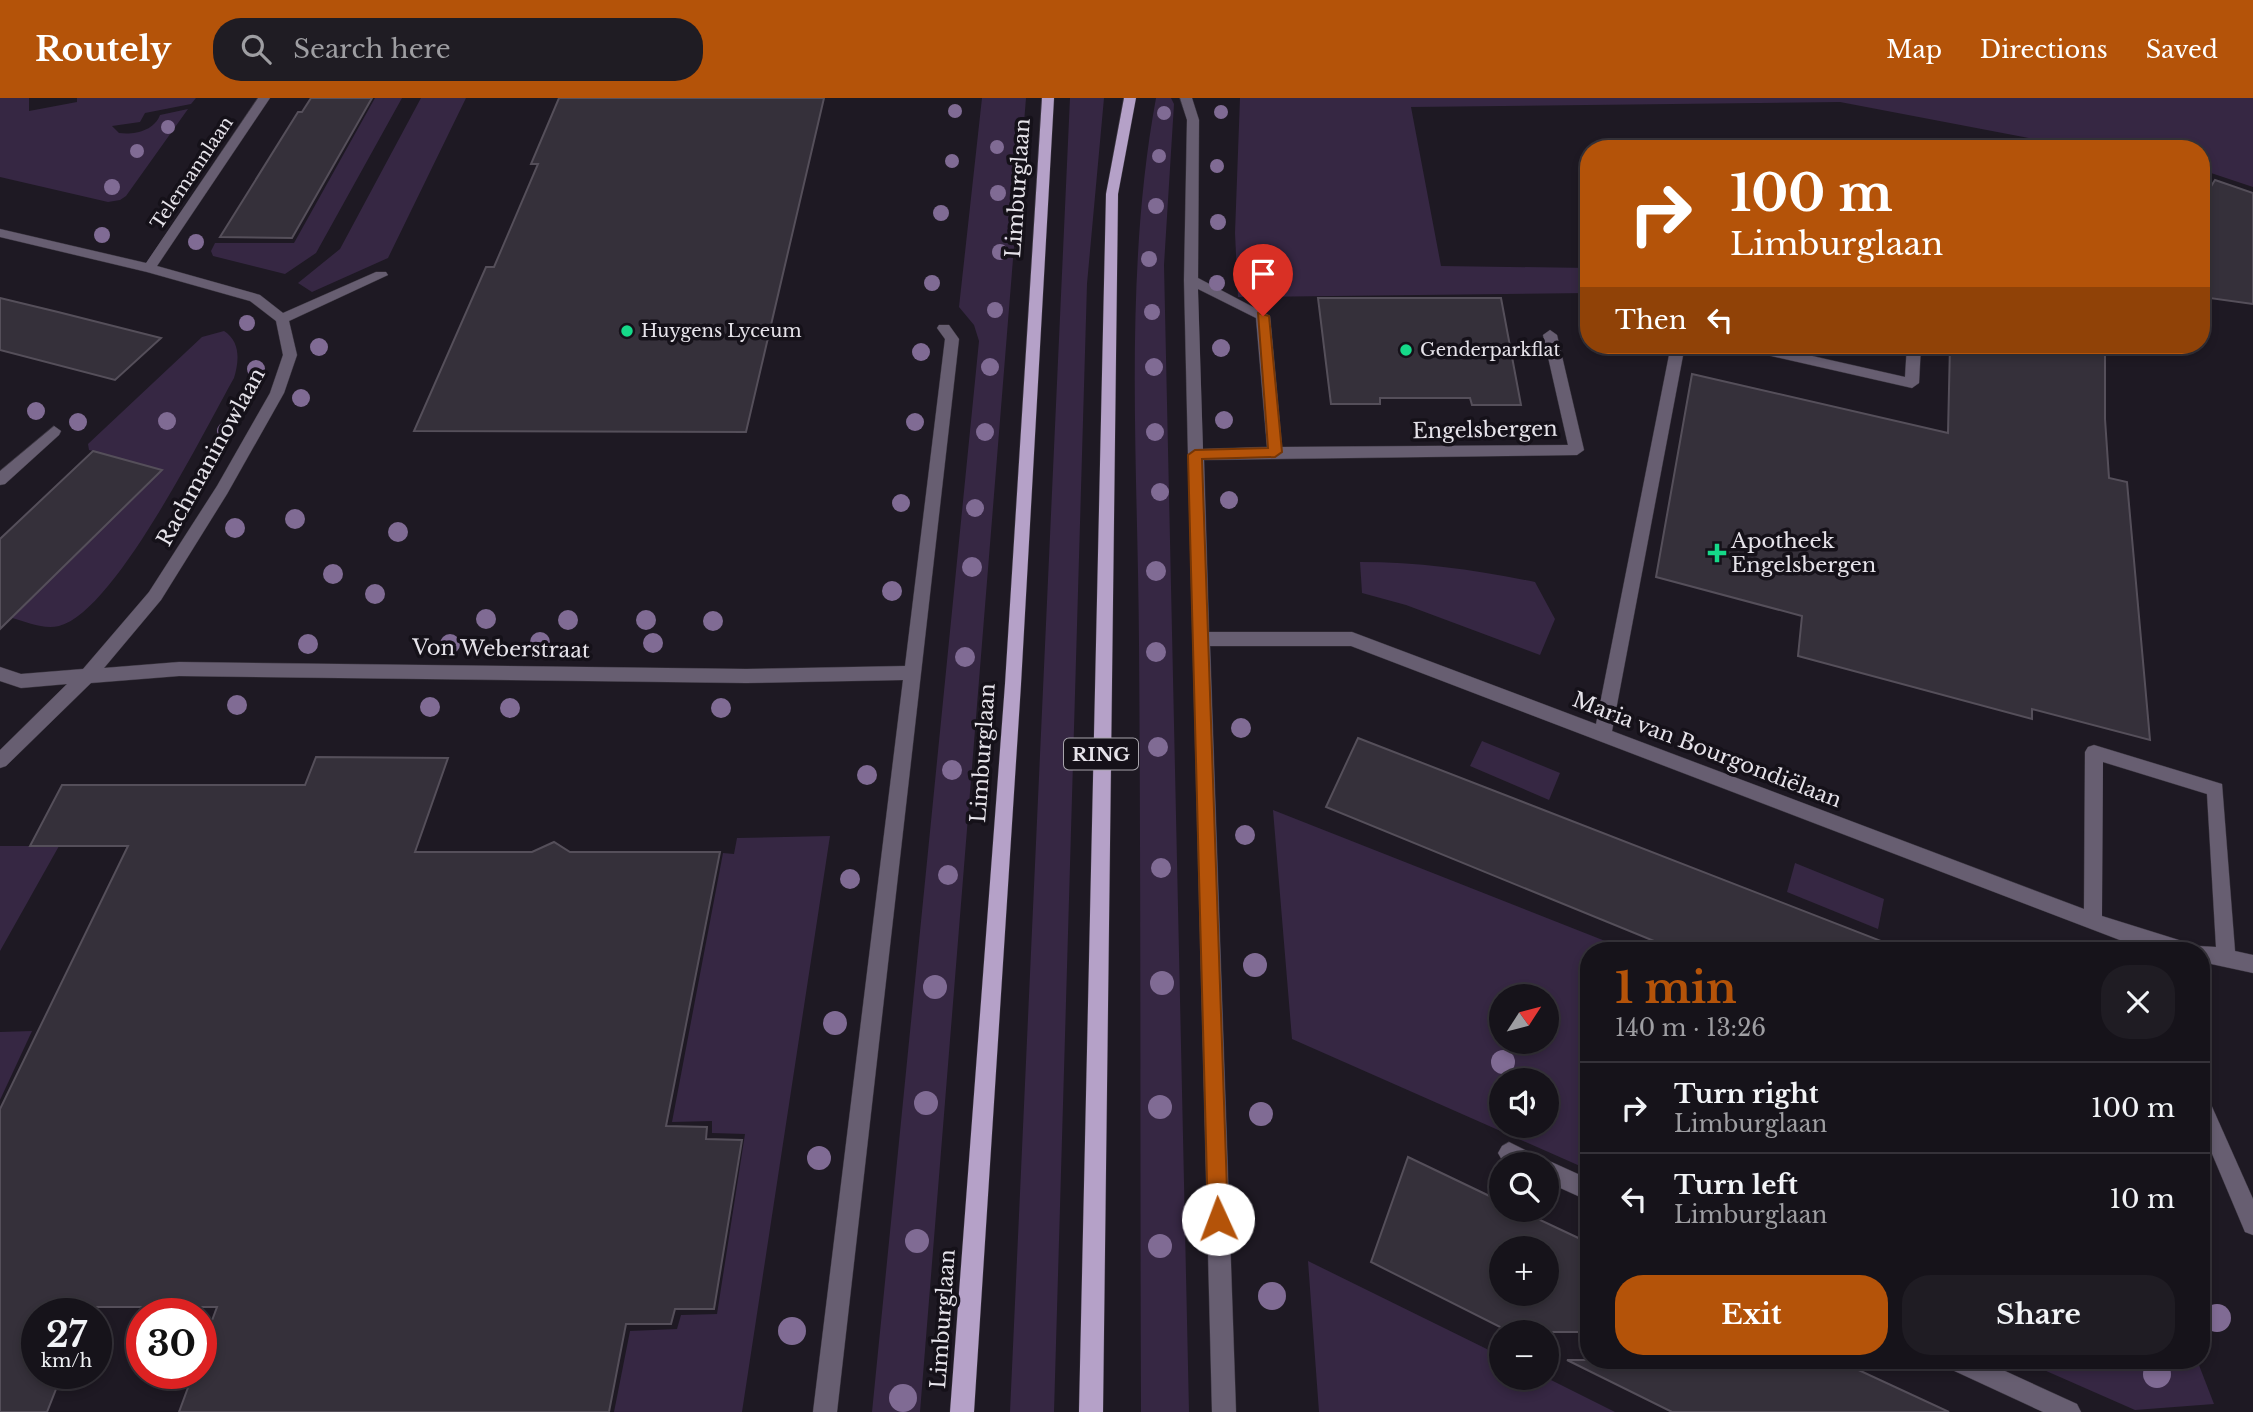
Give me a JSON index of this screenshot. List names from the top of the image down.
{
  "streets": {
    "main road": ["Limburglaan", "RING"],
    "street": [
      "Telemannlaan",
      "Engelsbergen",
      "Rachmaninowlaan",
      "Von Weberstraat",
      "Maria van Bourgondiëlaan"
    ]
  },
  "crossings": [
    ["Rachmaninowlaan", "Von Weberstraat"]
  ],
  "places": {
    "other": ["Huygens Lyceum", "Genderparkflat"],
    "health": ["Apotheek Engelsbergen"]
  },
  "north": "top right",
  "page": {
    "header": "Routely",
    "search": "Search here",
    "nav": ["Map", "Directions", "Saved"],
    "turn": ["100 m", "Limburglaan"],
    "then": "Then",
    "heading": ["1 min", "140 m · 13:26"],
    "map_buttons": ["+", "−"],
    "list": [
      {
        "name": "Turn right",
        "note": "Limburglaan",
        "value": "100 m"
      },
      {
        "name": "Turn left",
        "note": "Limburglaan",
        "value": "10 m"
      }
    ],
    "buttons": ["Exit", "Share"],
    "speed": "27 km/h",
    "limit": "30"
  }
}
